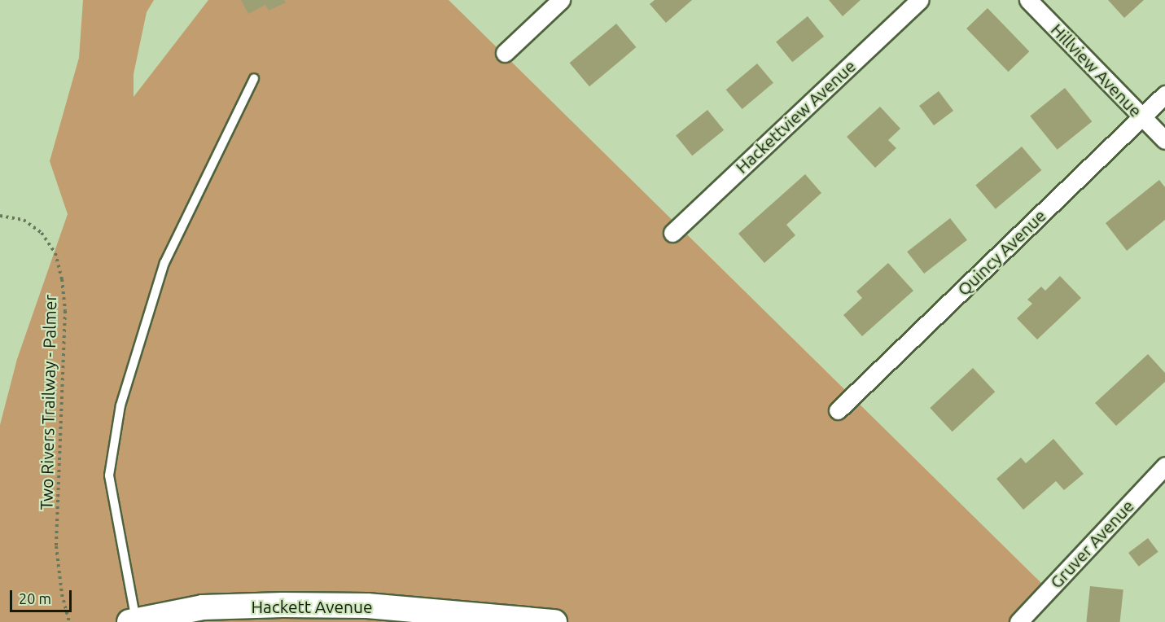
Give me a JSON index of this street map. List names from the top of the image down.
{
  "streets": {
    "main road": ["Hackett Avenue"],
    "street": [
      "Hillview Avenue",
      "Hackettview Avenue",
      "Quincy Avenue",
      "Gruver Avenue"
    ],
    "path": ["Two Rivers Trailway - Palmer"]
  },
  "crossings": [
    ["Hillview Avenue", "Quincy Avenue"]
  ],
  "scale_bar": "20 m"
}
